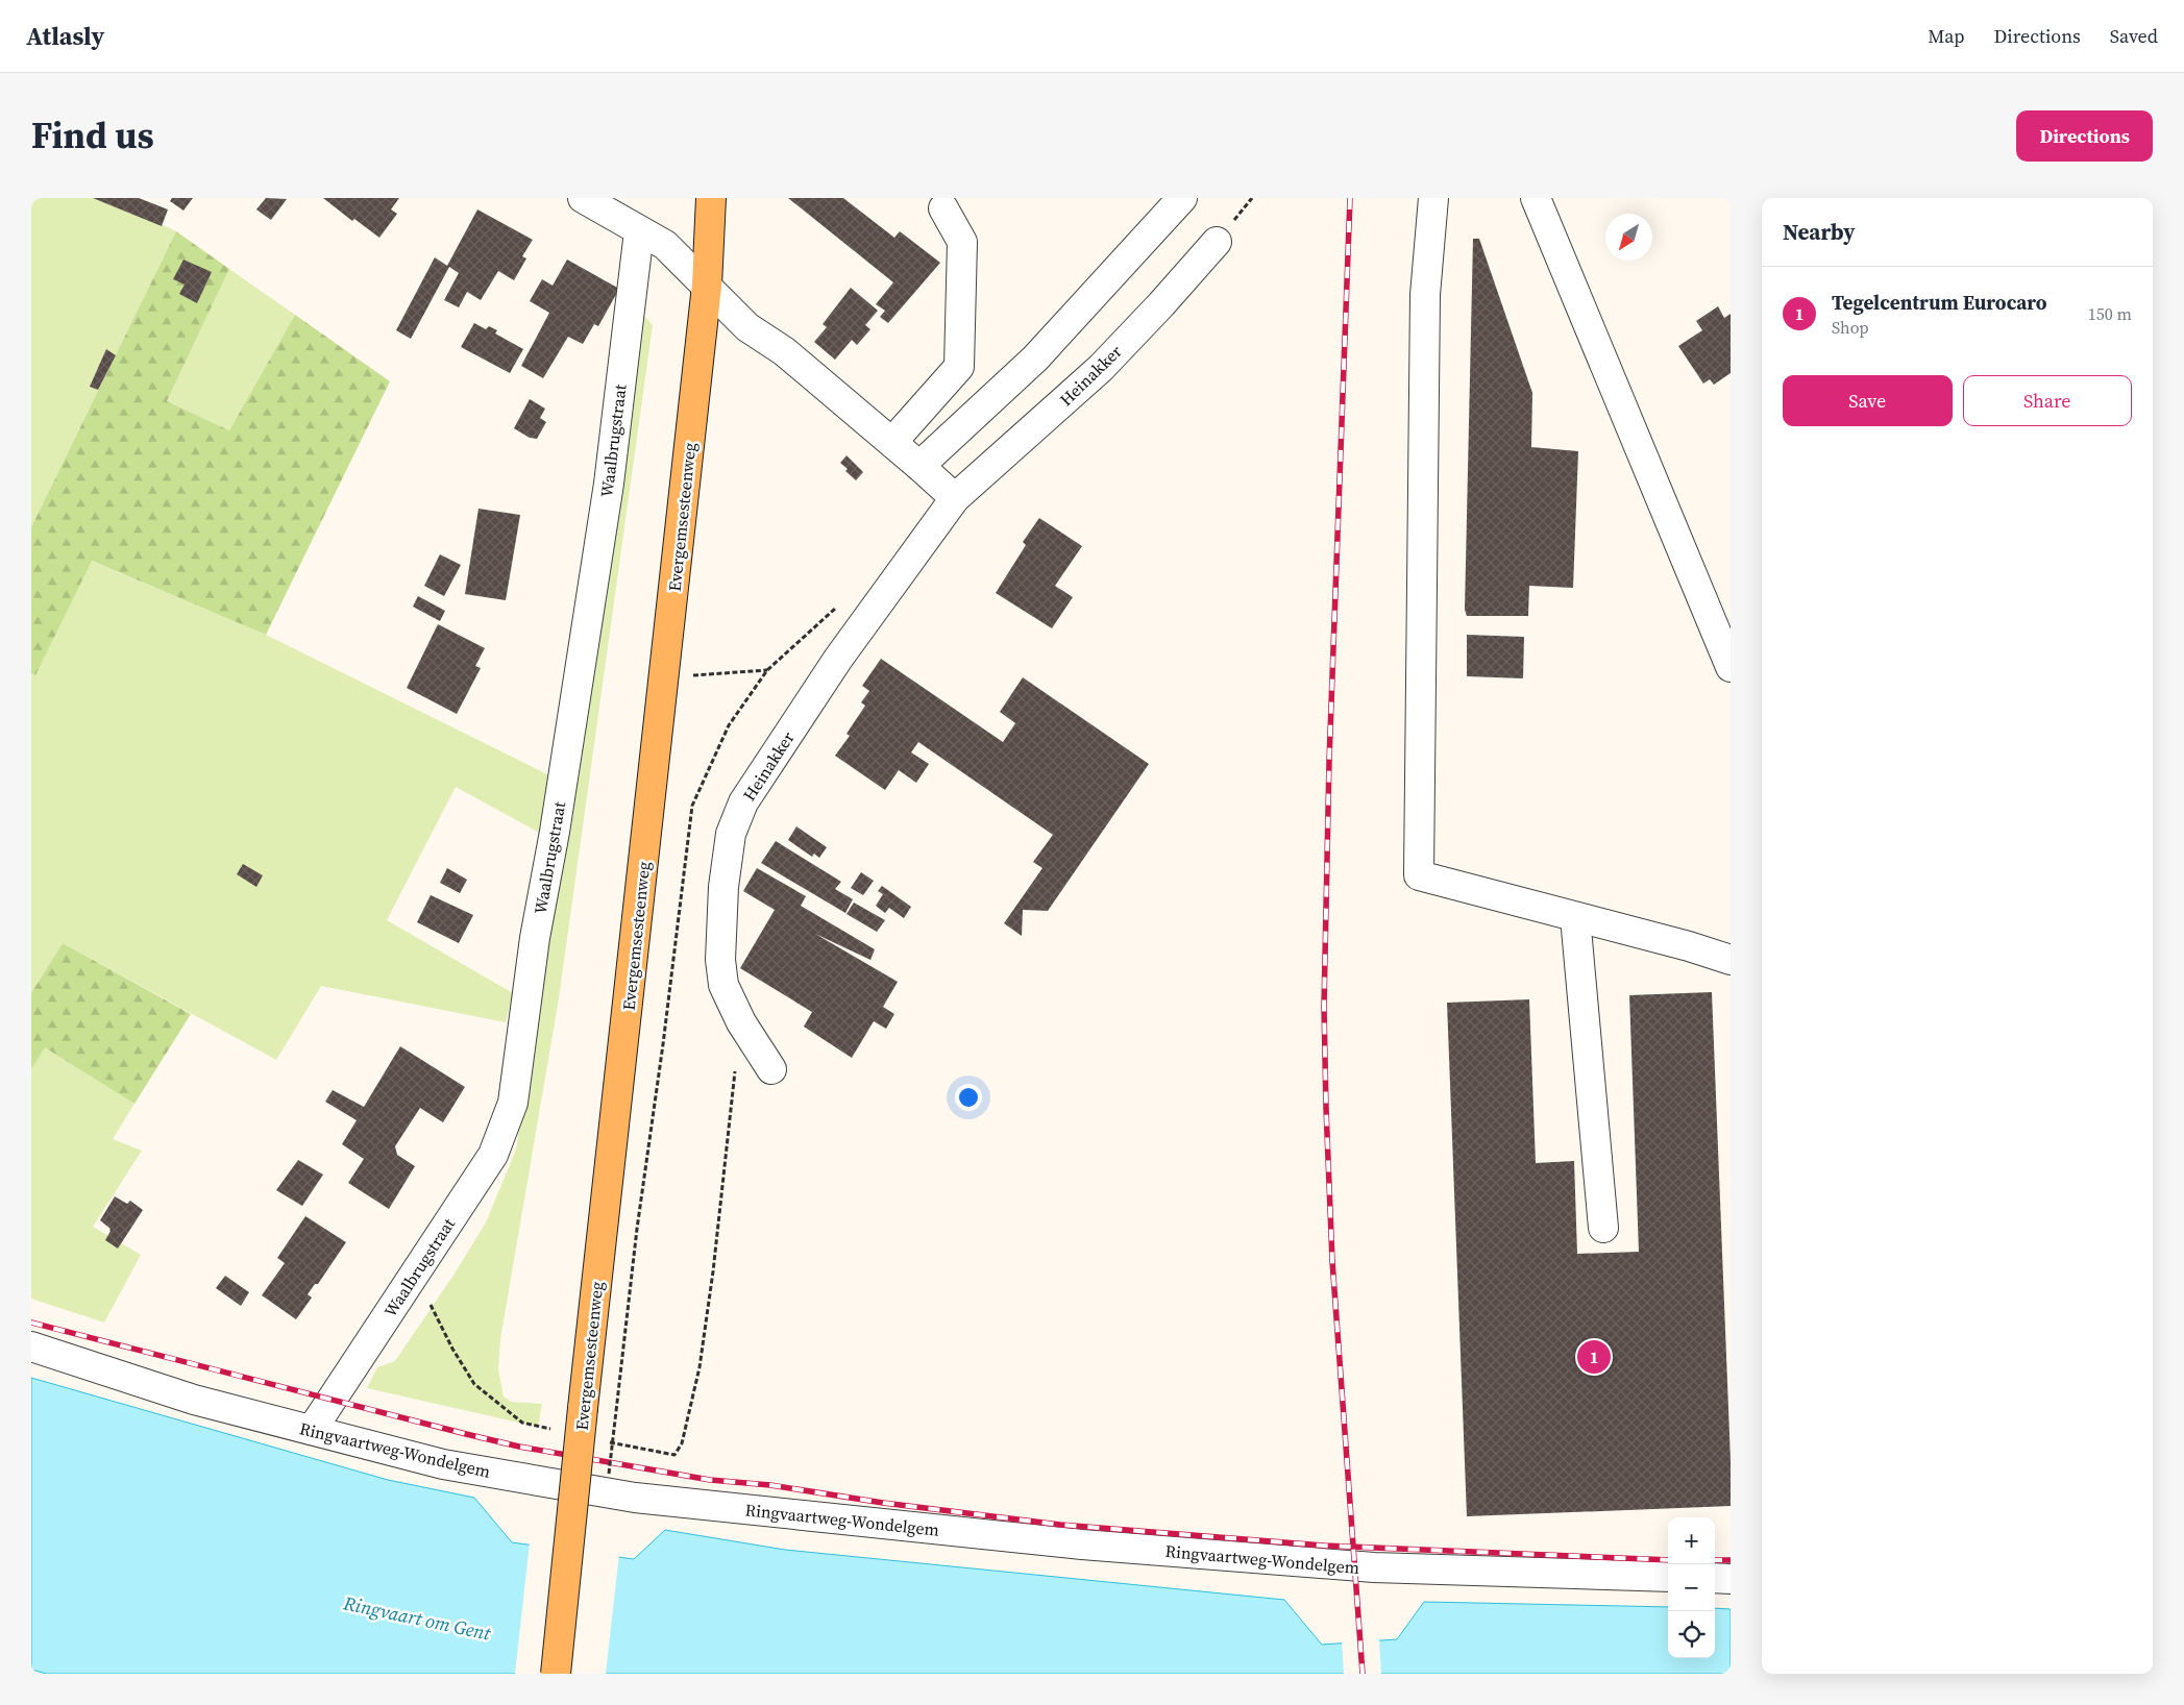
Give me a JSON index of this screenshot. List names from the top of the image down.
{
  "streets": {
    "main road": ["Evergemsesteenweg"],
    "street": ["Heinakker", "Waalbrugstraat", "Ringvaartweg-Wondelgem"]
  },
  "crossings": [
    ["Waalbrugstraat", "Ringvaartweg-Wondelgem"]
  ],
  "water": ["Ringvaart om Gent"],
  "north": "bottom left",
  "page": {
    "header": "Atlasly",
    "nav": ["Map", "Directions", "Saved"],
    "title": "Find us",
    "buttons": [
      "Directions",
      ["Save", "Share"]
    ],
    "heading": "Nearby",
    "list": [
      {
        "mark": "1",
        "name": "Tegelcentrum Eurocaro",
        "note": "Shop",
        "value": "150 m"
      }
    ],
    "pins": "1",
    "map_buttons": ["+", "−"]
  }
}
